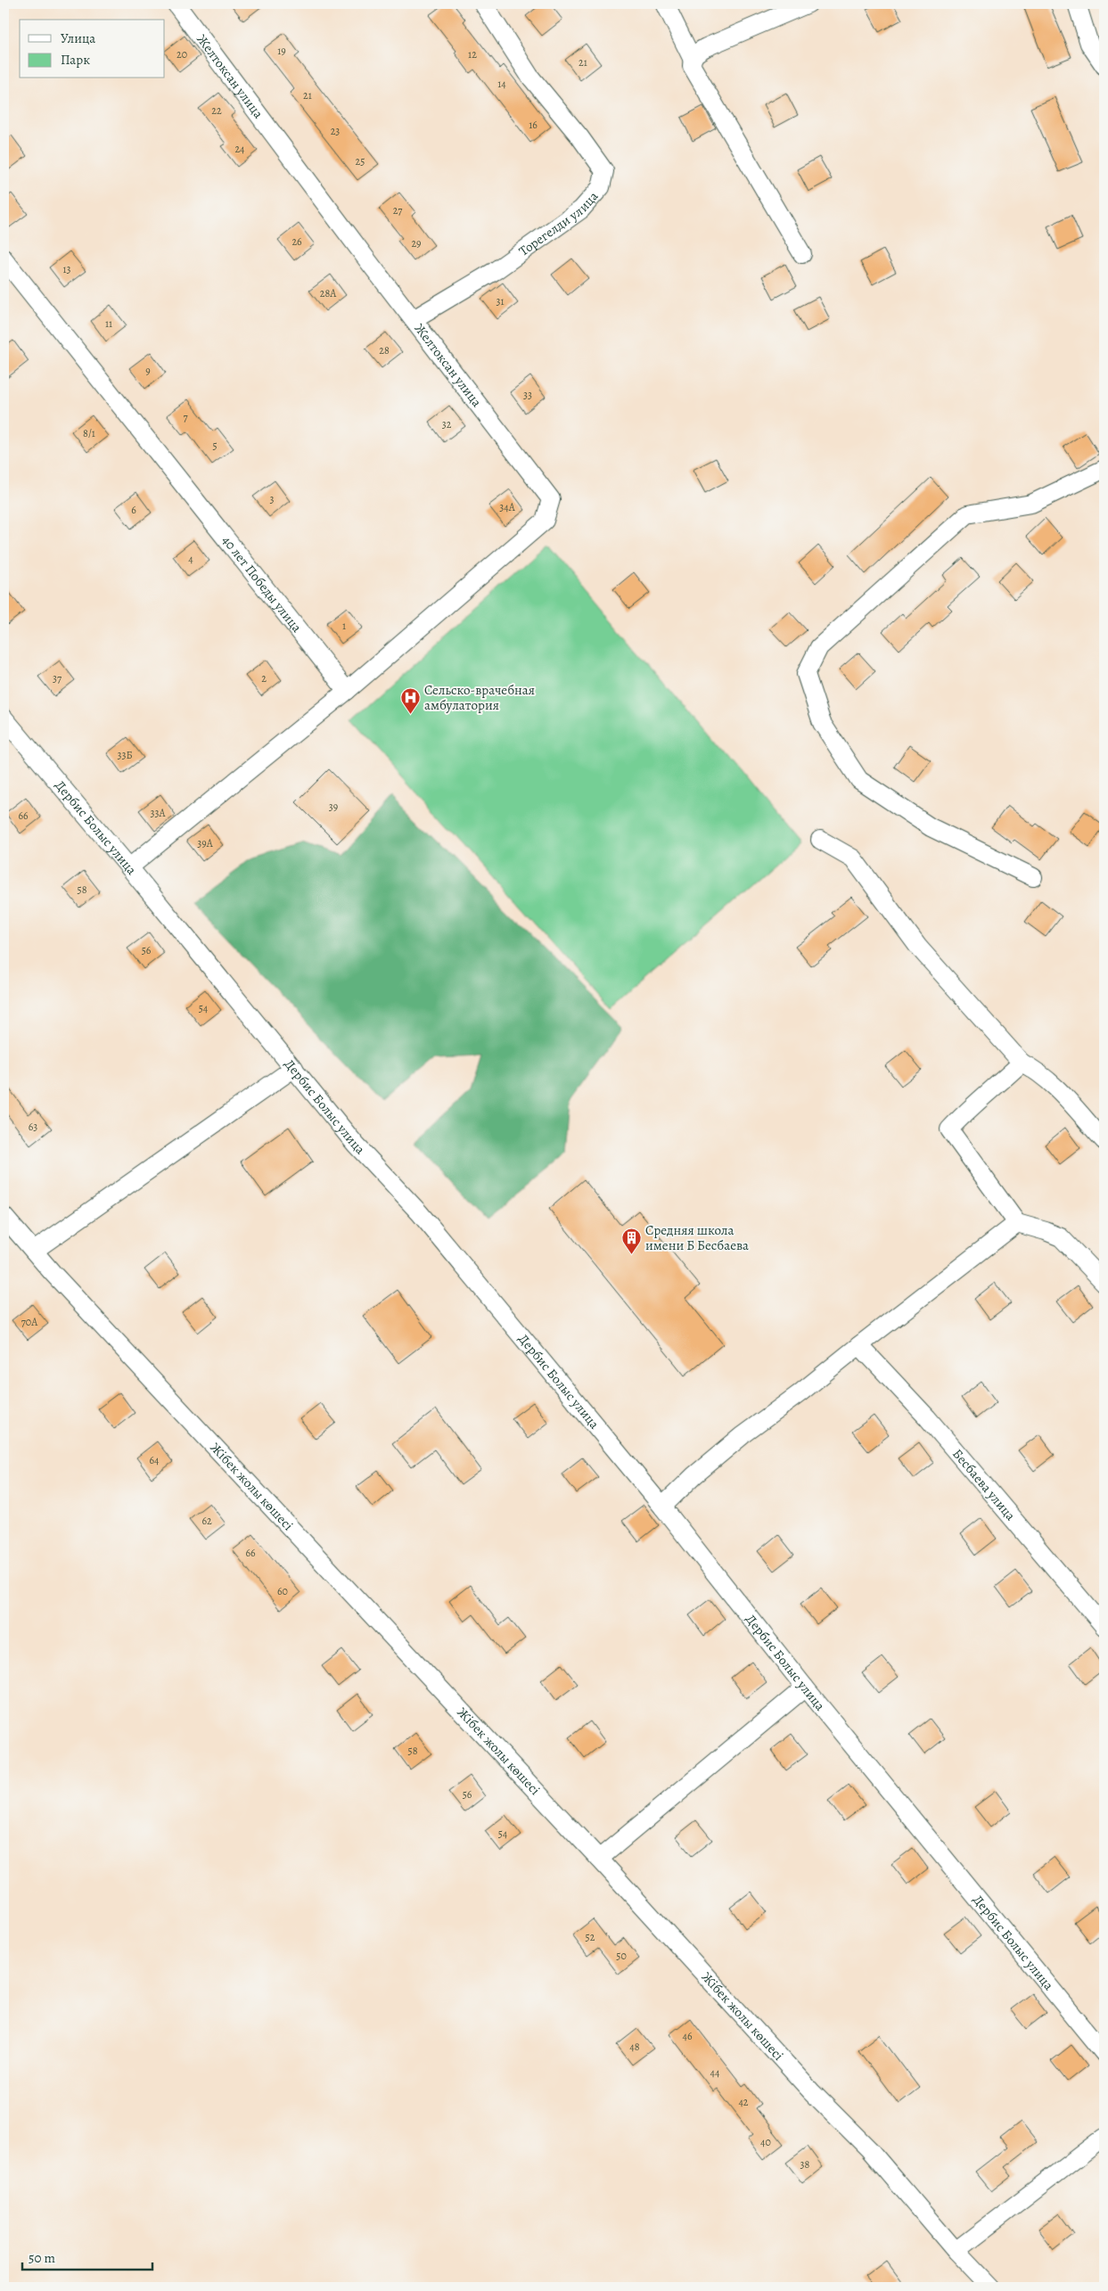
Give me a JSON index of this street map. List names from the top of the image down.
{
  "streets": {
    "street": [
      "Желтоксан улица",
      "Торегелди улица",
      "40 лет Победы улица",
      "Дербис Болыс улица",
      "Бесбаева улица",
      "Жібек жолы көшесі"
    ]
  },
  "crossings": [
    ["Желтоксан улица", "Торегелди улица"],
    ["Желтоксан улица", "40 лет Победы улица"]
  ],
  "places": {
    "hospital": ["Сельско-врачебная амбулатория"],
    "building": ["Средняя школа имени Б Бесбаева"]
  },
  "house_numbers": [
    "19",
    "20",
    "12",
    "21",
    "14",
    "21",
    "22",
    "16",
    "23",
    "24",
    "25",
    "27",
    "26",
    "29",
    "13",
    "28А",
    "31",
    "11",
    "28",
    "9",
    "33",
    "7",
    "32",
    "8/1",
    "5",
    "3",
    "34А",
    "6",
    "4",
    "1",
    "37",
    "2",
    "33Б",
    "39",
    "33А",
    "66",
    "39А",
    "58",
    "56",
    "54",
    "63",
    "70А",
    "64",
    "62",
    "66",
    "60",
    "58",
    "56",
    "54",
    "52",
    "50",
    "46",
    "48",
    "44",
    "42",
    "40",
    "38"
  ],
  "legend": ["Улица", "Парк"],
  "scale_bar": "50 m"
}
